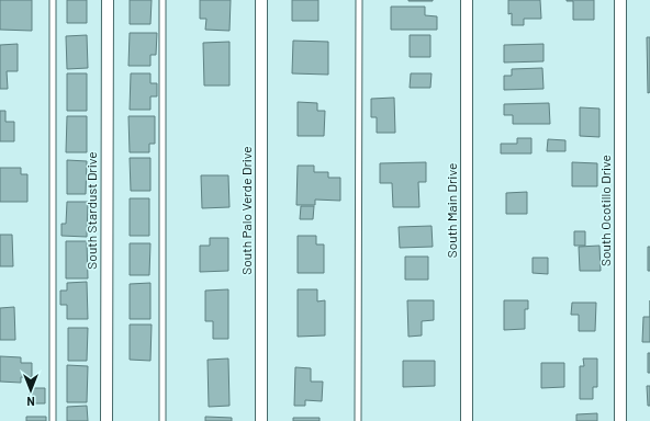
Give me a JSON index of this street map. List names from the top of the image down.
{
  "streets": {
    "street": [
      "South Stardust Drive",
      "South Palo Verde Drive",
      "South Main Drive",
      "South Ocotillo Drive"
    ]
  },
  "north": "bottom"
}
